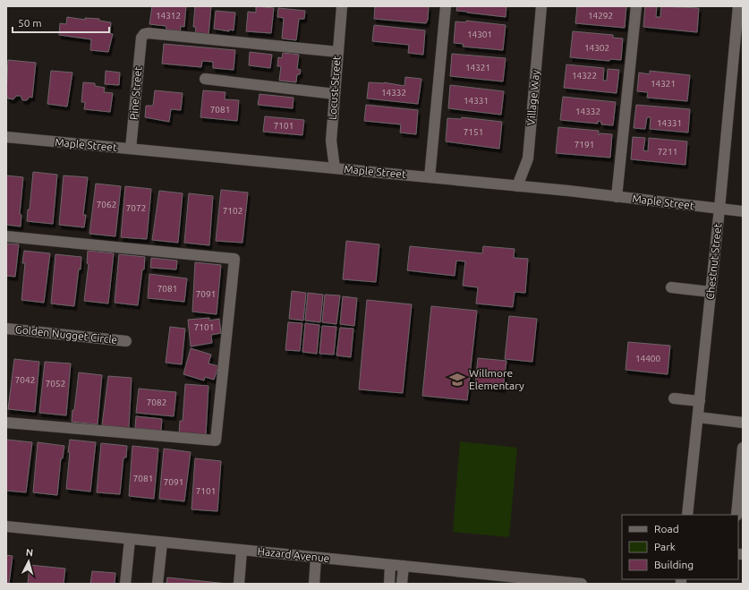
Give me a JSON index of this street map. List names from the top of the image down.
{
  "streets": {
    "street": [
      "Locust Street",
      "Pine Street",
      "Village Way",
      "Maple Street",
      "Chestnut Street",
      "Golden Nugget Circle",
      "Hazard Avenue"
    ]
  },
  "crossings": [
    ["Locust Street", "Pine Street"],
    ["Locust Street", "Maple Street"],
    ["Pine Street", "Maple Street"],
    ["Village Way", "Maple Street"],
    ["Maple Street", "Chestnut Street"]
  ],
  "places": {
    "school or university": ["Willmore Elementary"]
  },
  "house_numbers": [
    "14312",
    "14292",
    "14301",
    "14302",
    "14321",
    "14322",
    "14321",
    "14332",
    "14331",
    "7081",
    "14332",
    "14331",
    "7101",
    "7151",
    "7191",
    "7211",
    "7062",
    "7072",
    "7102",
    "7081",
    "7091",
    "7101",
    "14400",
    "7042",
    "7052",
    "7082",
    "7081",
    "7091",
    "7101"
  ],
  "legend": ["Road", "Park", "Building"],
  "scale_bar": "50 m",
  "north": "top"
}
